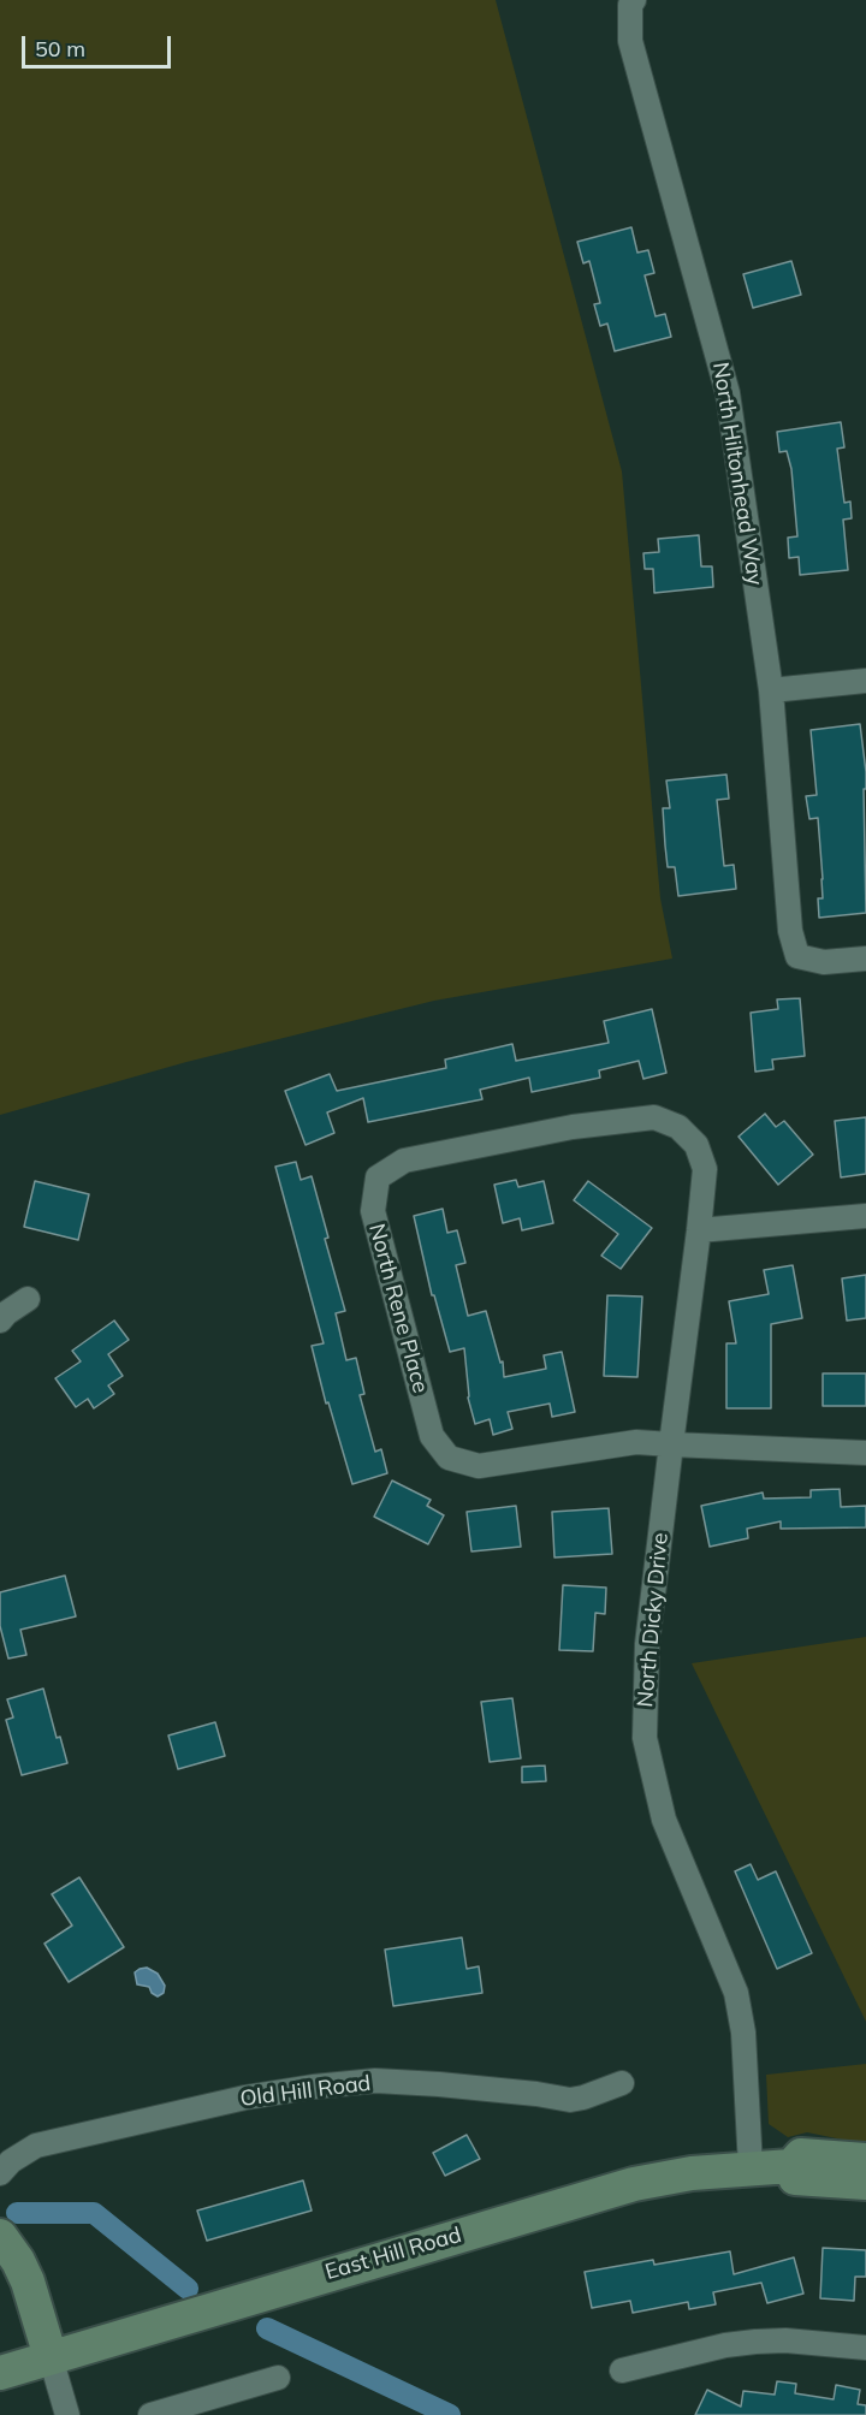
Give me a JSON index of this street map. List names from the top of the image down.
{
  "streets": {
    "street": [
      "North Hiltonhead Way",
      "North Rene Place",
      "North Dicky Drive",
      "Old Hill Road",
      "East Hill Road"
    ]
  },
  "crossings": [
    ["North Rene Place", "North Dicky Drive"],
    ["North Dicky Drive", "East Hill Road"]
  ],
  "scale_bar": "50 m"
}
